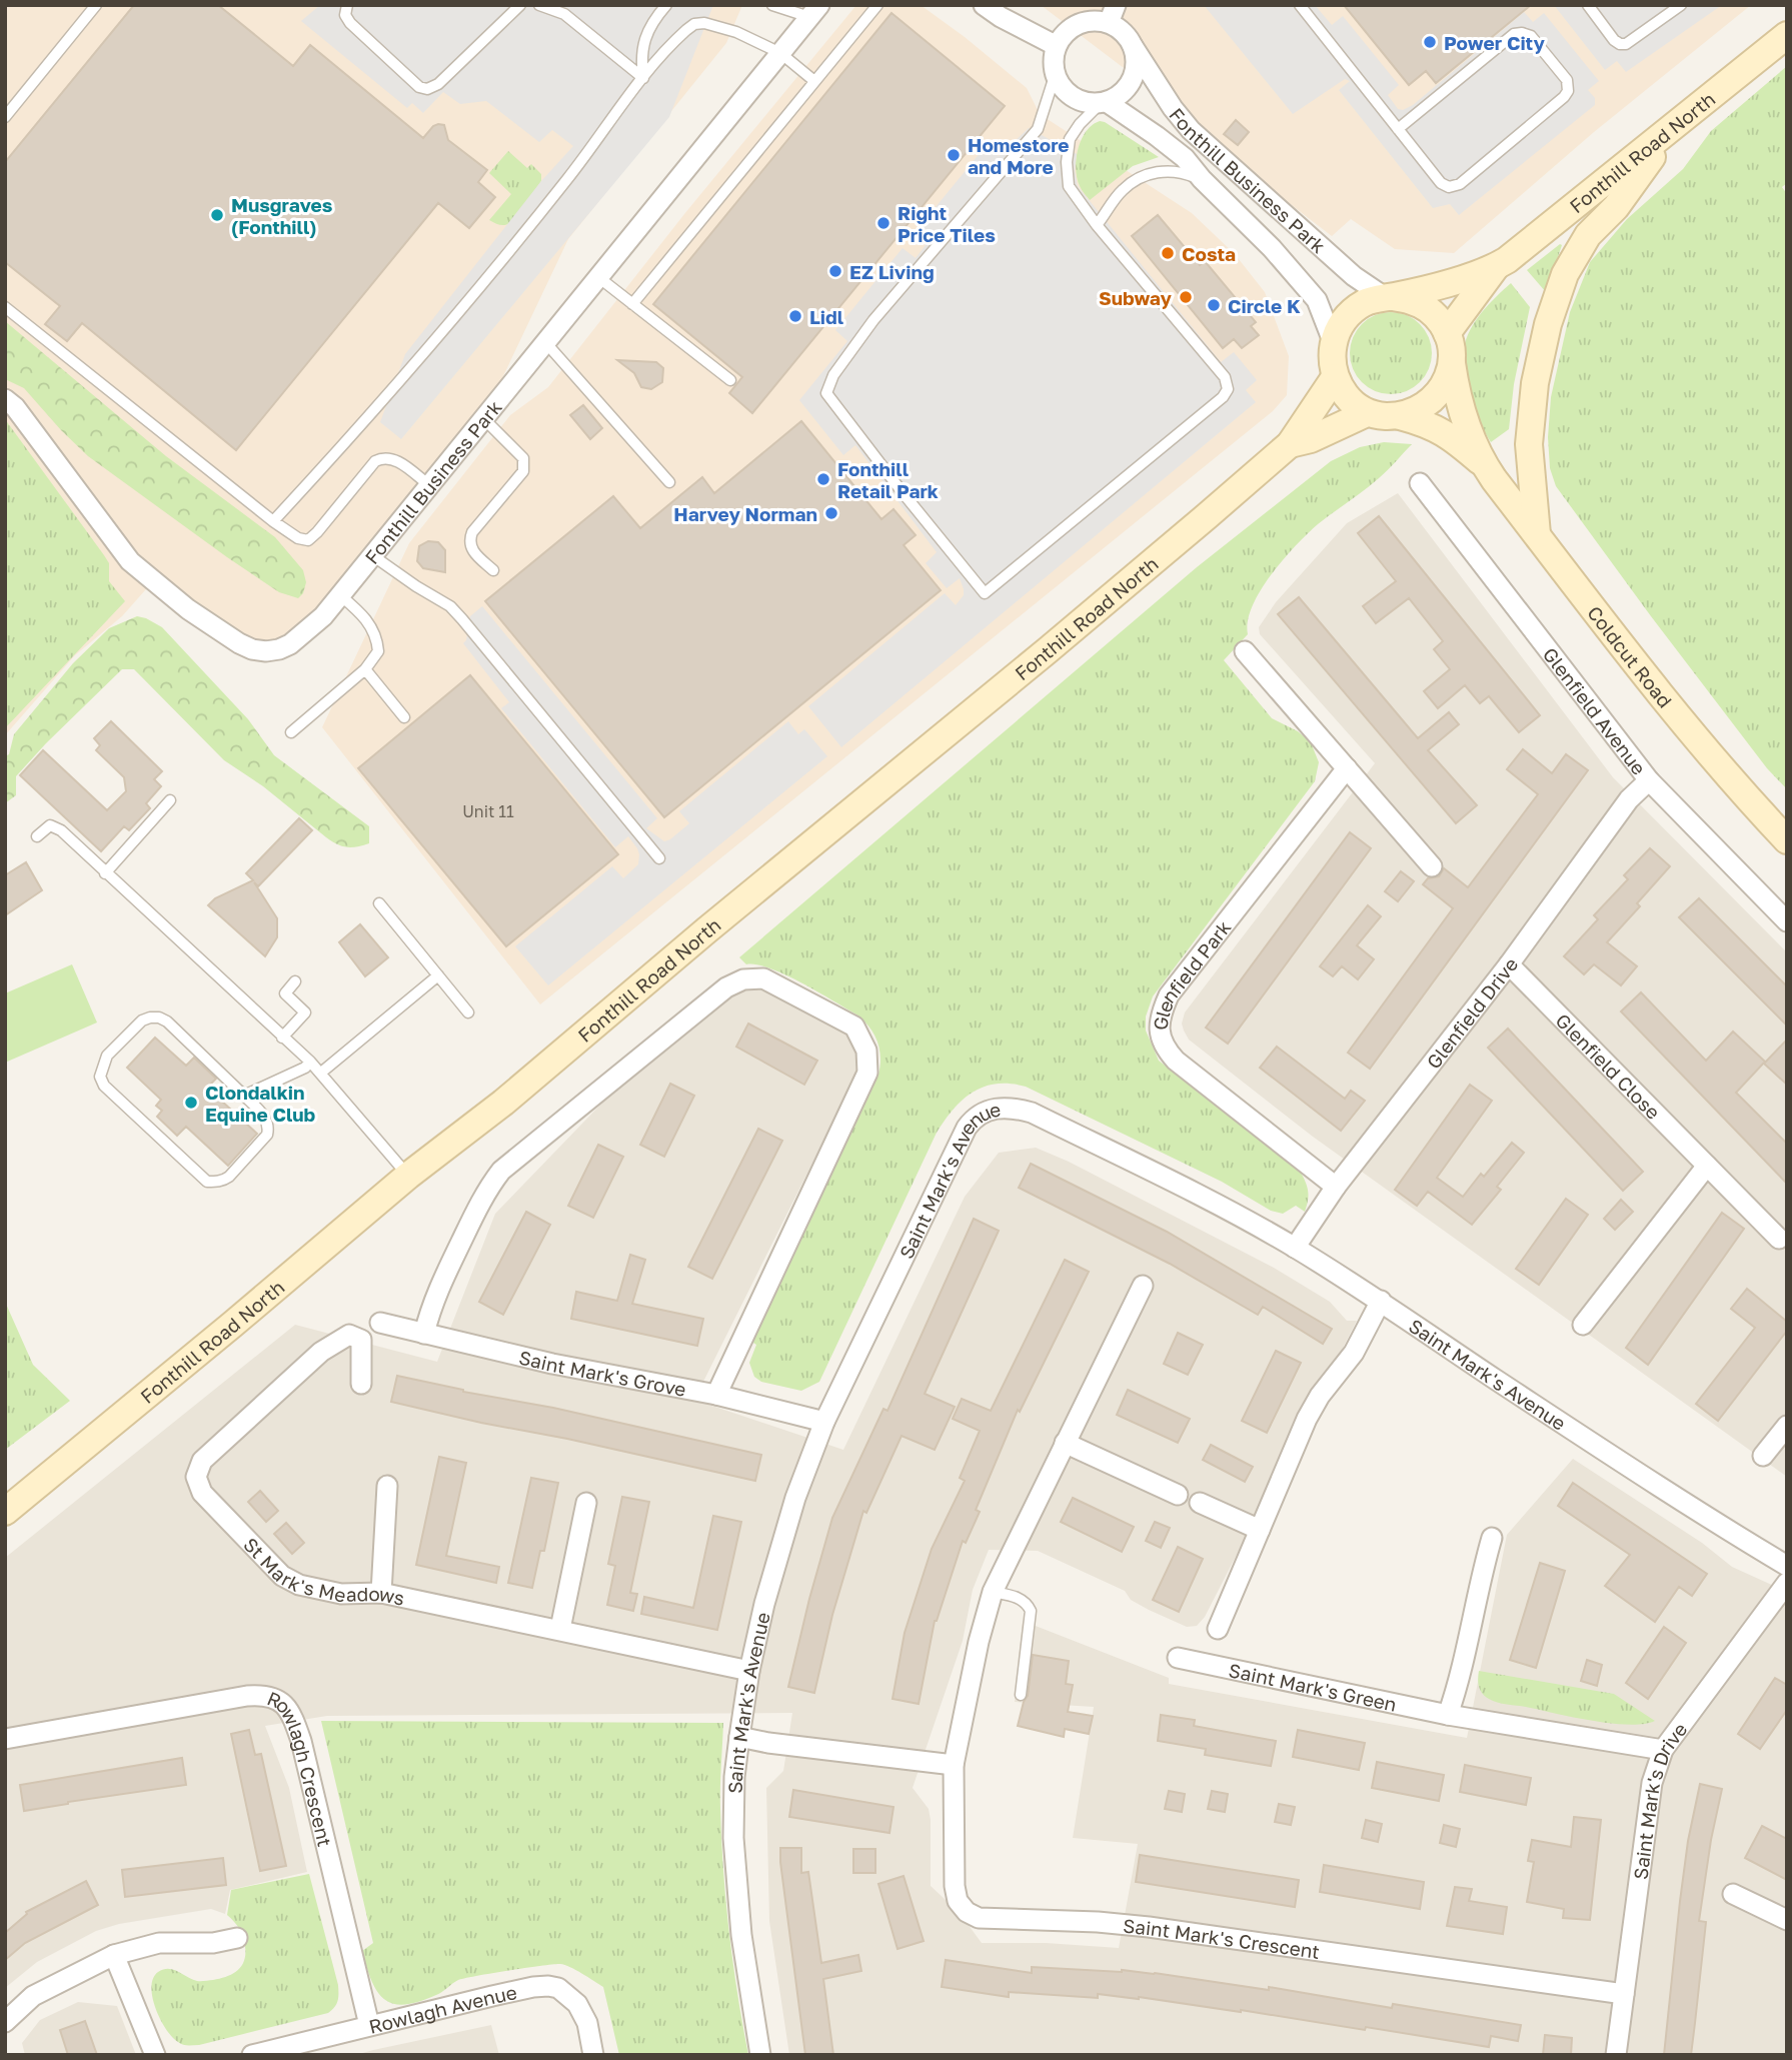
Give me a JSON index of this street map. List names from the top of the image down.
{
  "streets": {
    "main road": ["Fonthill Road North", "Coldcut Road"],
    "street": [
      "Fonthill Business Park",
      "Glenfield Avenue",
      "Glenfield Park",
      "Glenfield Drive",
      "Glenfield Close",
      "Saint Mark's Avenue",
      "Saint Mark's Grove",
      "St Mark's Meadows",
      "Saint Mark's Green",
      "Rowlagh Crescent",
      "Saint Mark's Drive",
      "Saint Mark's Crescent",
      "Rowlagh Avenue"
    ]
  },
  "crossings": [
    ["Fonthill Road North", "Fonthill Business Park"],
    ["Glenfield Avenue", "Glenfield Drive"],
    ["Glenfield Park", "Glenfield Drive"],
    ["Glenfield Drive", "Glenfield Close"],
    ["Glenfield Drive", "Saint Mark's Avenue"],
    ["Saint Mark's Avenue", "Saint Mark's Grove"],
    ["Saint Mark's Avenue", "St Mark's Meadows"],
    ["Saint Mark's Green", "Saint Mark's Drive"],
    ["Rowlagh Crescent", "Rowlagh Avenue"],
    ["Saint Mark's Drive", "Saint Mark's Crescent"]
  ],
  "places": [
    "Power City",
    "Homestore and More",
    "Musgraves (Fonthill)",
    "Right Price Tiles",
    "Costa",
    "EZ Living",
    "Subway",
    "Circle K",
    "Lidl",
    "Fonthill Retail Park",
    "Harvey Norman",
    "Clondalkin Equine Club"
  ],
  "house_numbers": ["Unit 11"]
}
